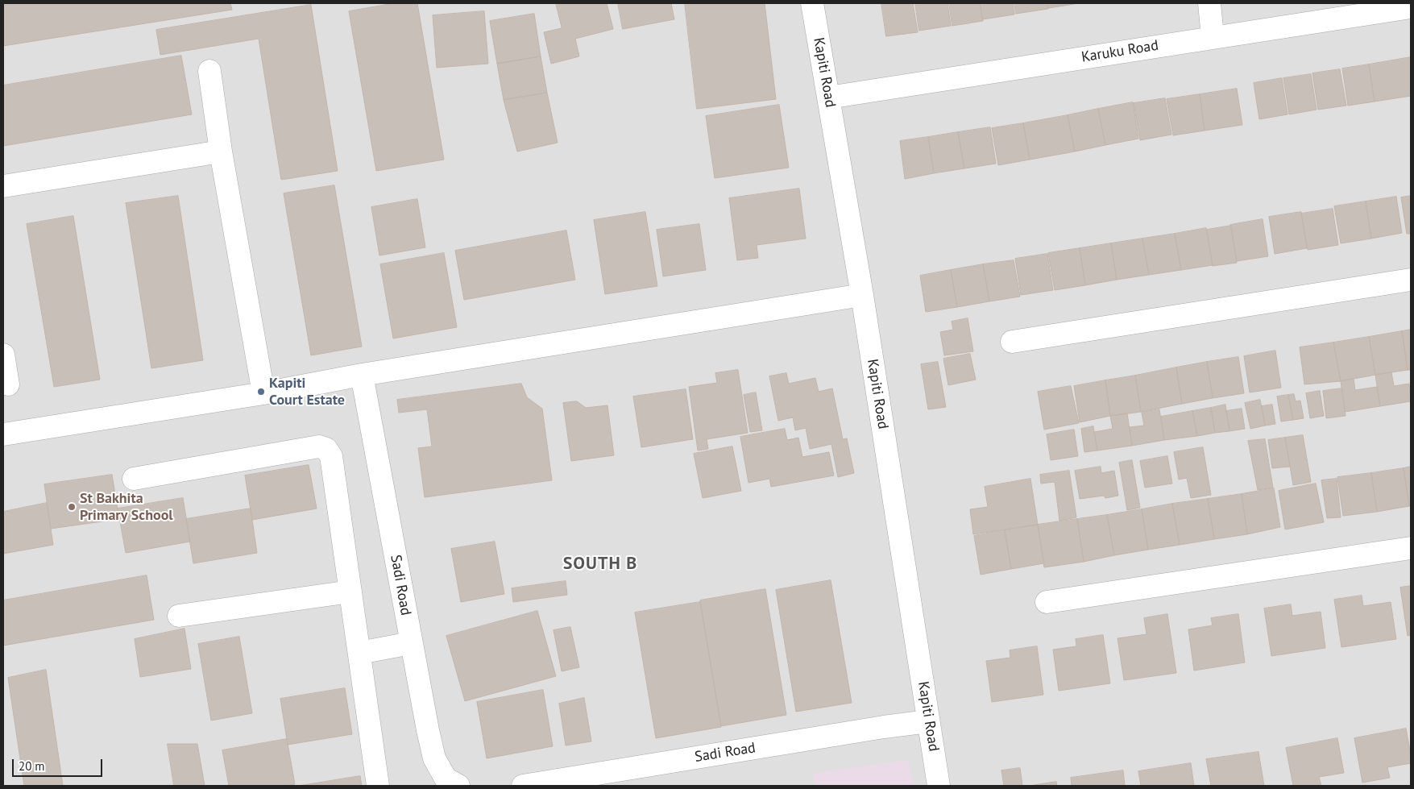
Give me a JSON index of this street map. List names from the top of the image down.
{
  "streets": {
    "street": ["Karuku Road", "Kapiti Road", "Sadi Road"]
  },
  "crossings": [
    ["Karuku Road", "Kapiti Road"],
    ["Kapiti Road", "Sadi Road"]
  ],
  "districts": ["SOUTH B"],
  "places": ["Kapiti Court Estate", "St Bakhita Primary School"],
  "scale_bar": "20 m"
}
